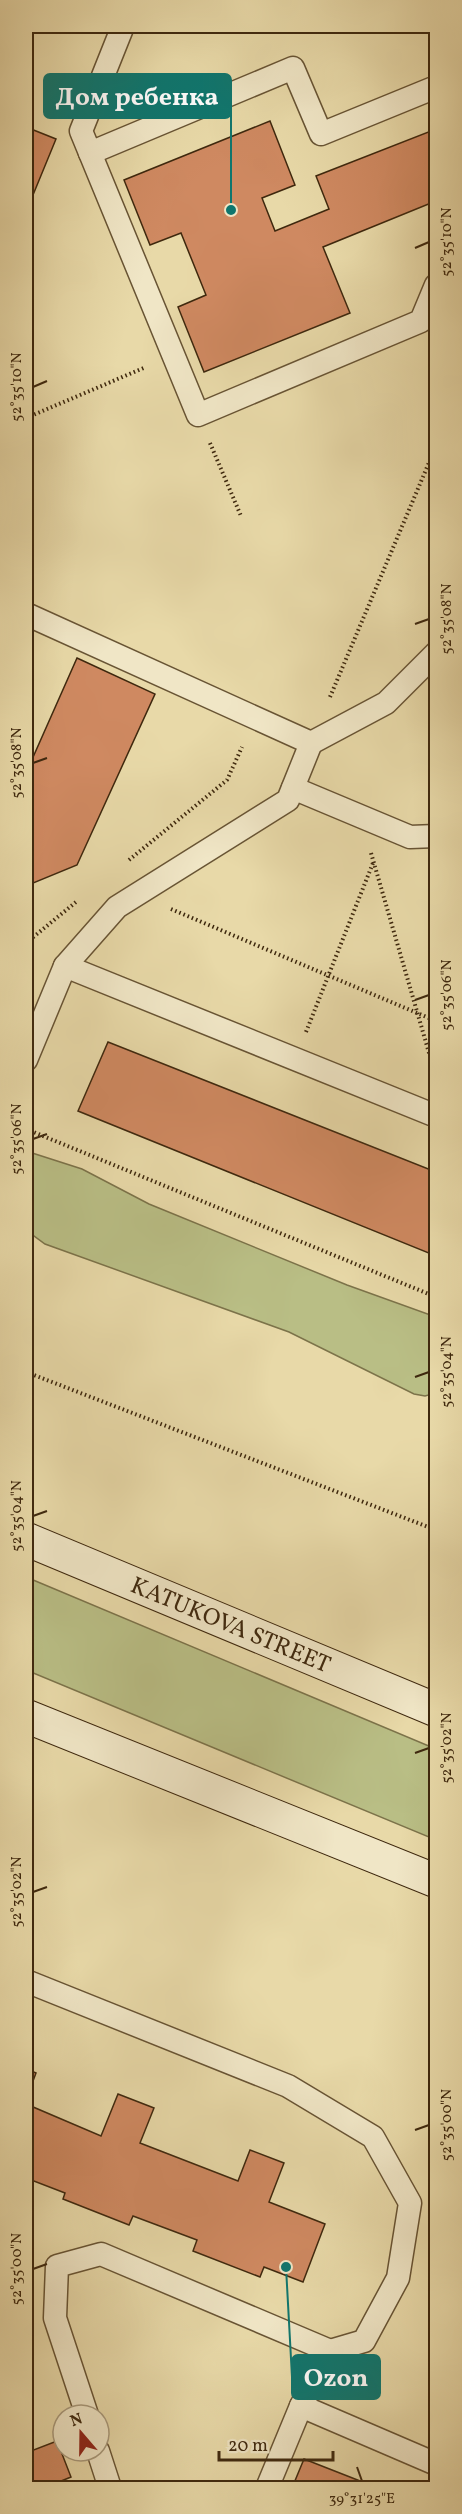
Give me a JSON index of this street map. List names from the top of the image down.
{
  "streets": {
    "main road": ["KATUKOVA STREET"]
  },
  "places": ["Дом ребенка", "Ozon"],
  "scale_bar": "20 m",
  "north": "top",
  "coordinates": [
    "52°35'10\"N",
    "52°35'08\"N",
    "52°35'06\"N",
    "52°35'04\"N",
    "52°35'02\"N",
    "52°35'00\"N",
    "39°31'25\"E"
  ]
}
